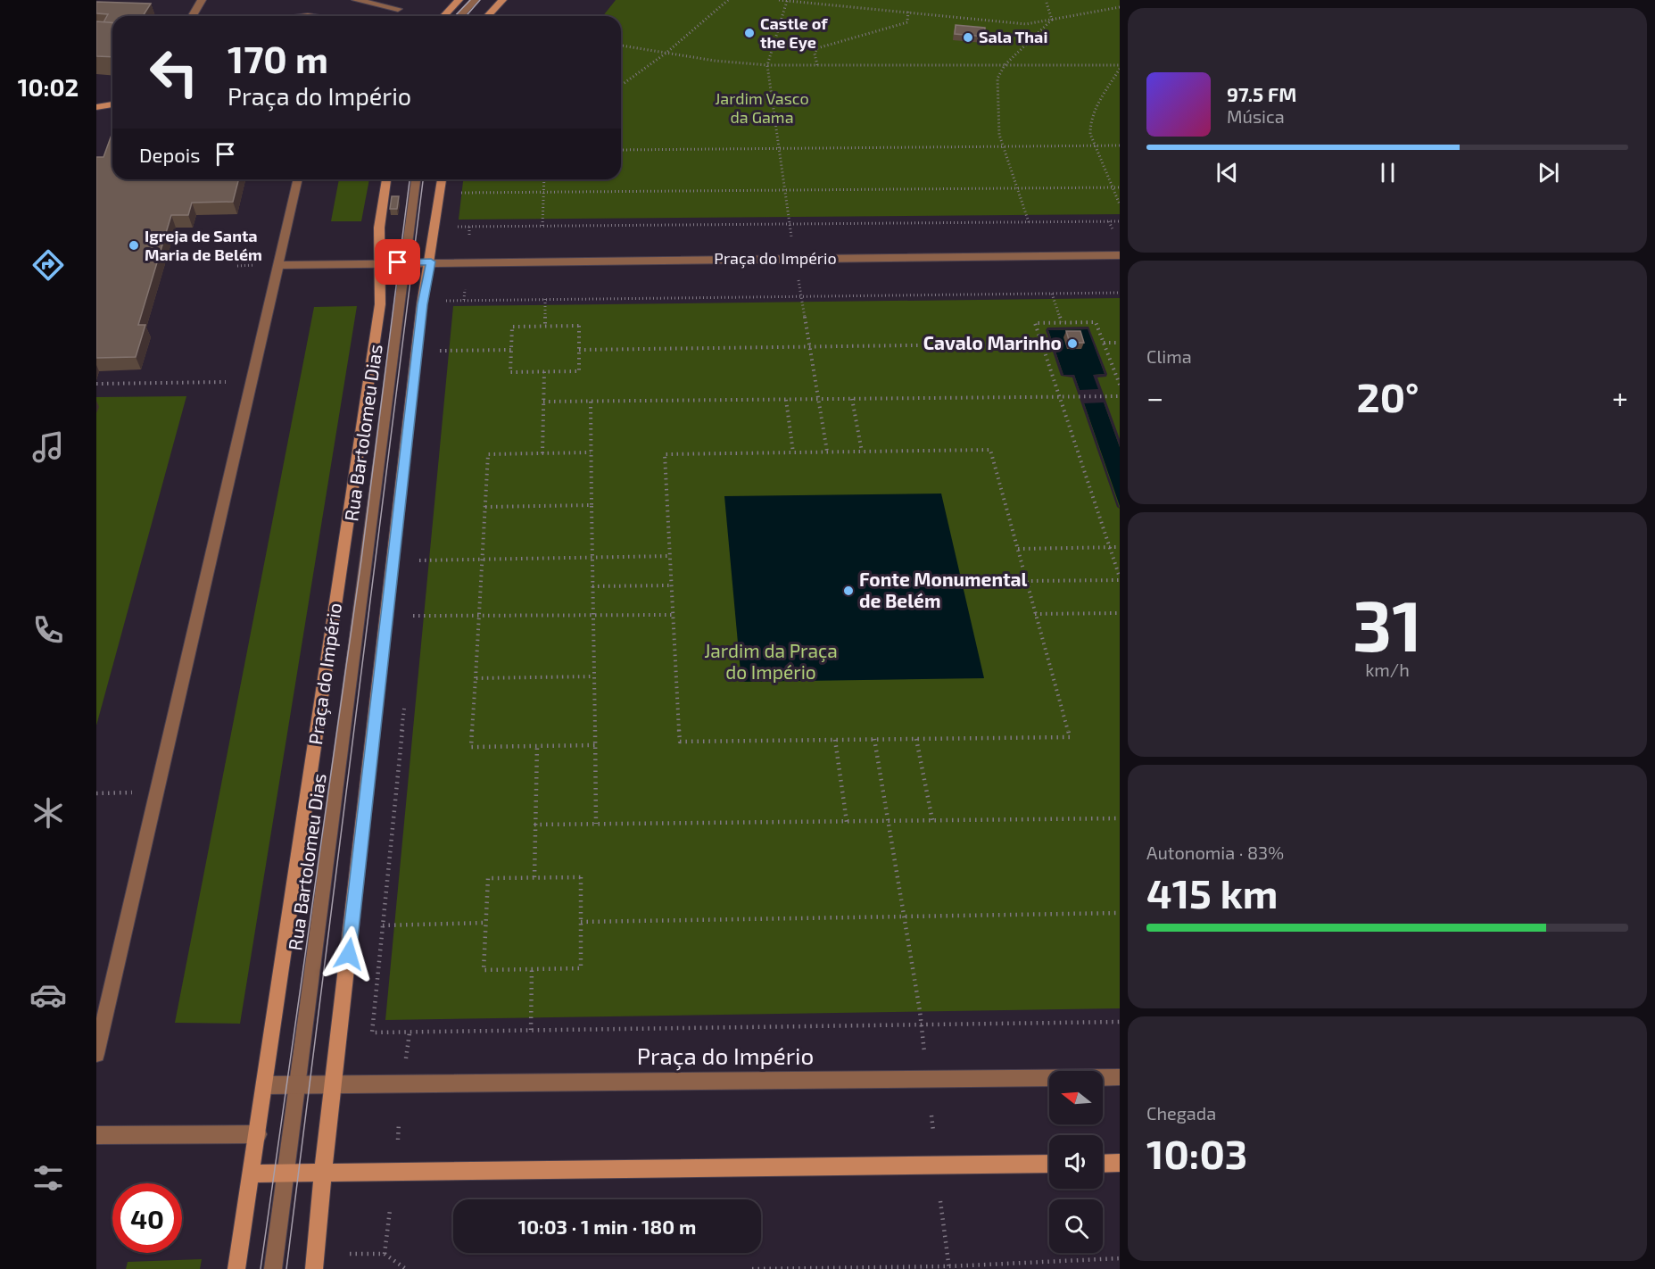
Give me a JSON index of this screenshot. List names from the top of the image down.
{
  "streets": {
    "street": ["Praça do Império", "Rua Bartolomeu Dias"]
  },
  "crossings": [
    ["Praça do Império", "Rua Bartolomeu Dias"]
  ],
  "parks": ["Jardim Vasco da Gama", "Jardim da Praça do Império"],
  "places": [
    "Castle of the Eye",
    "Sala Thai",
    "Igreja de Santa Maria de Belém",
    "Cavalo Marinho",
    "Fonte Monumental de Belém"
  ],
  "north": "left",
  "page": {
    "tabs": "10:02",
    "turn": ["170 m", "Praça do Império"],
    "song": ["97.5 FM", "Música"],
    "then": "Depois",
    "tile": [
      "Clima",
      ["31", "km/h"],
      ["Autonomia · 83%", "415 km"],
      ["Chegada", "10:03"]
    ],
    "heat": ["−", "20°", "+"],
    "limit": "40",
    "trip": "10:03 · 1 min · 180 m"
  }
}
